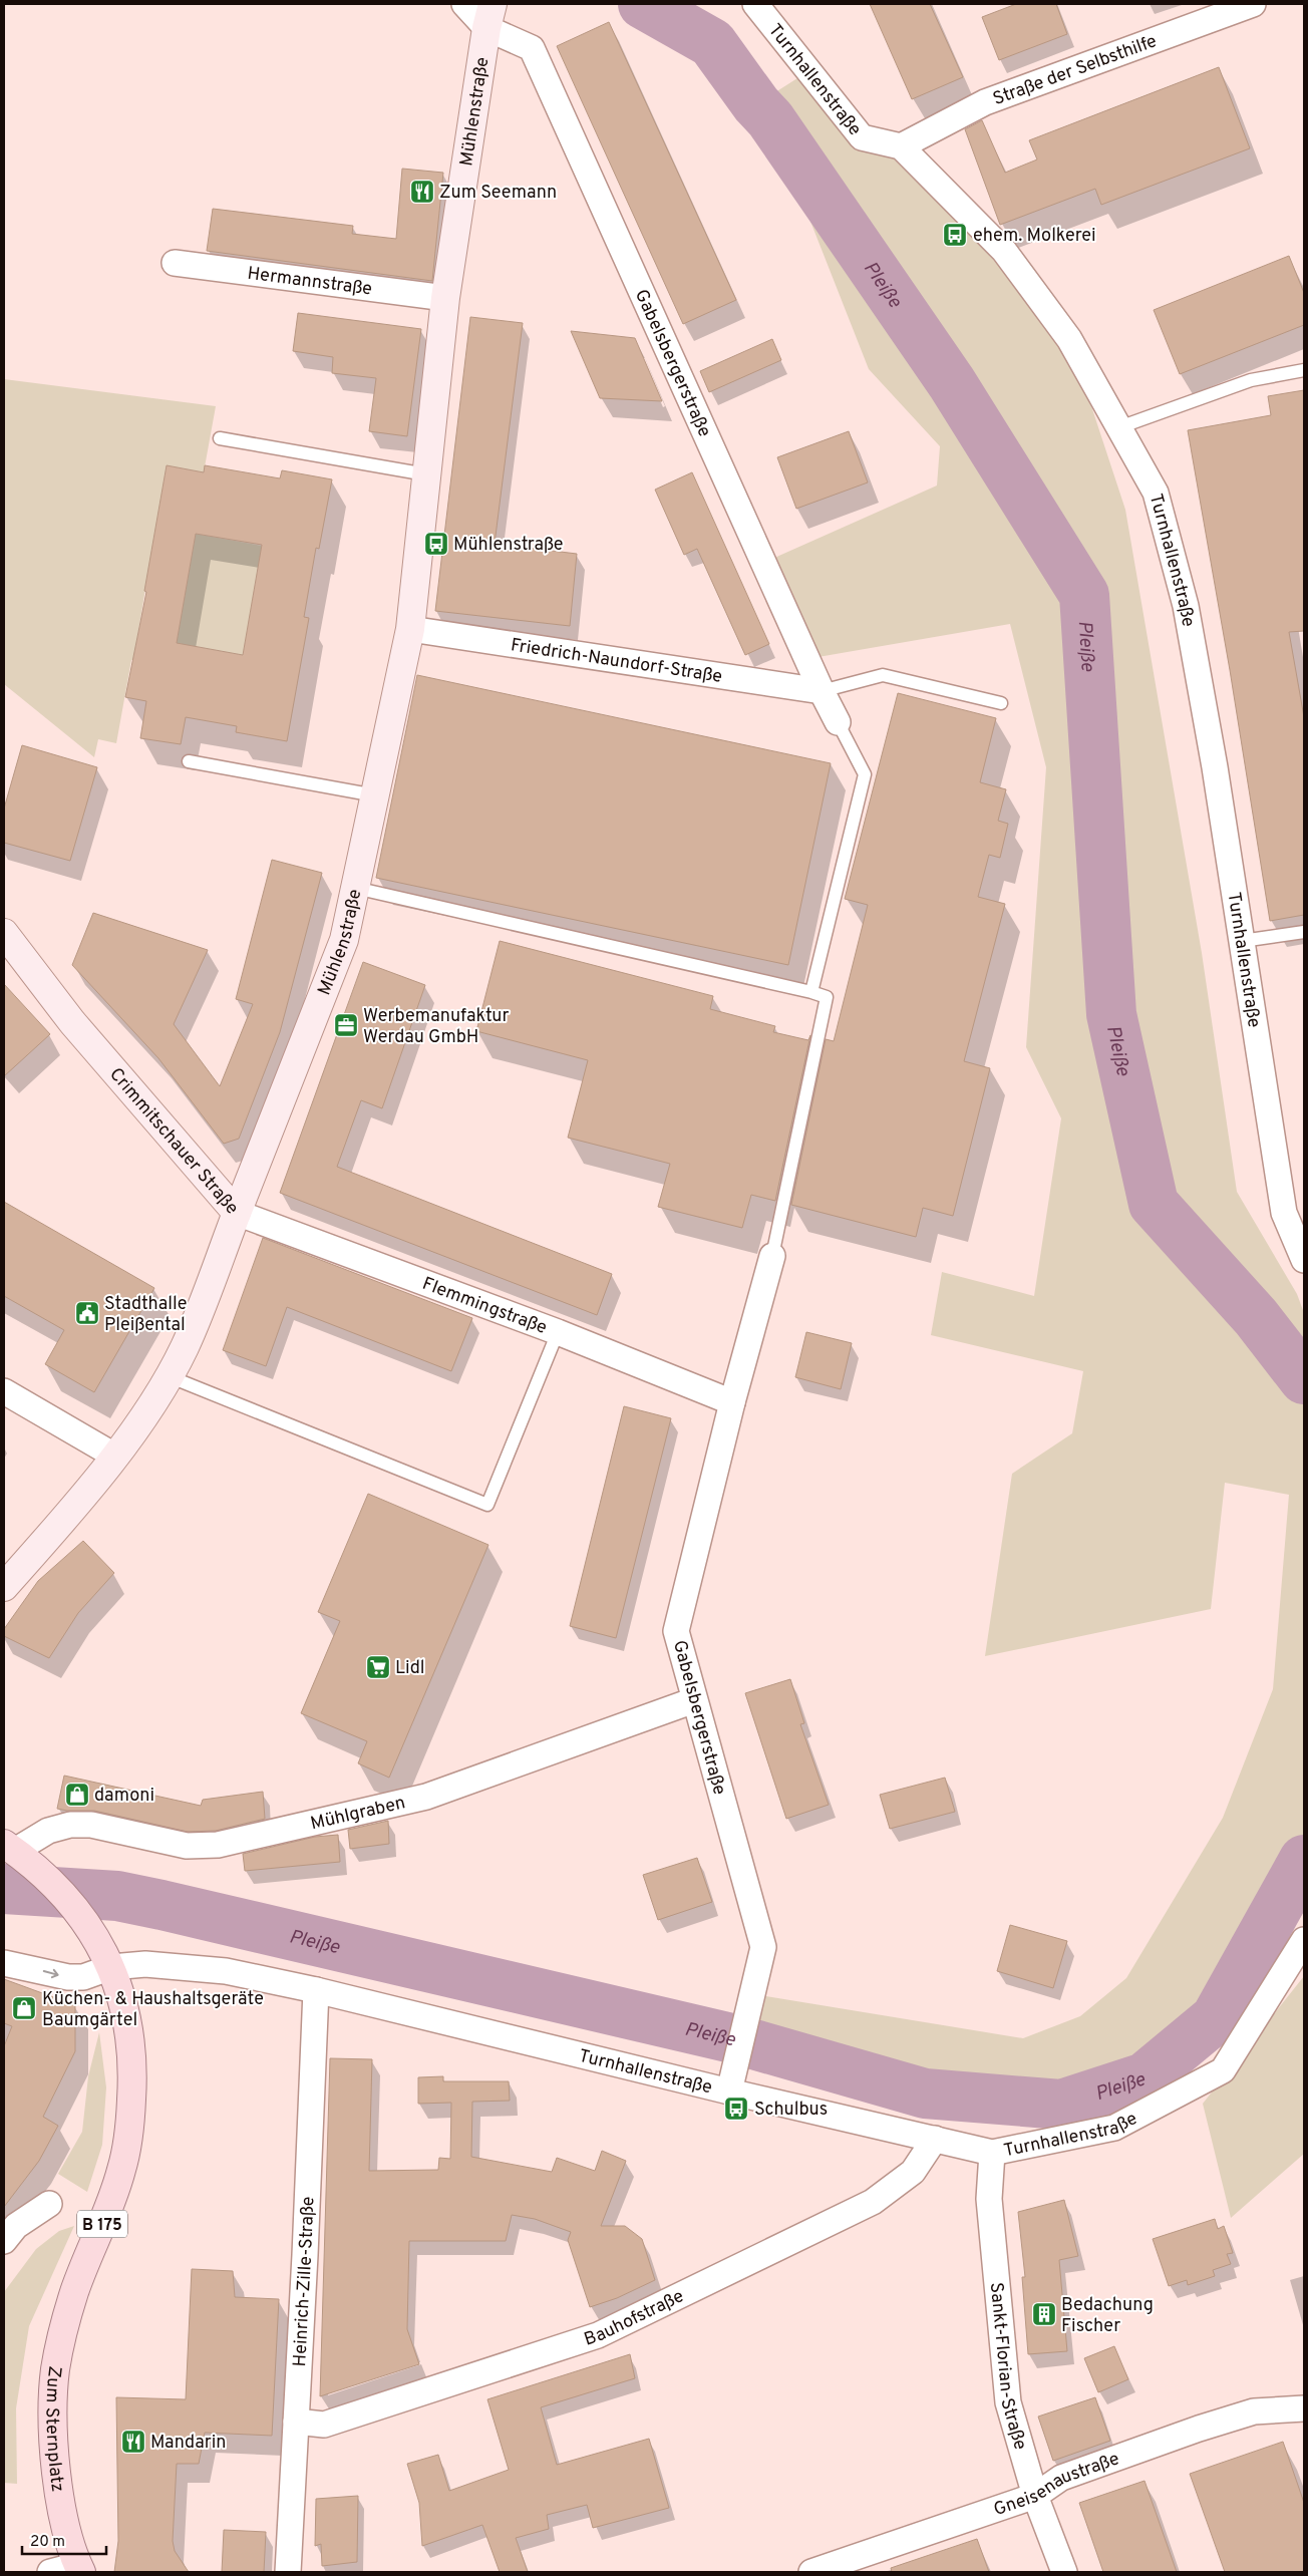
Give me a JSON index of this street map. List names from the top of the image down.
{
  "streets": {
    "main road": ["B 175", "Zum Sternplatz"],
    "street": [
      "Straße der Selbsthilfe",
      "Turnhallenstraße",
      "Mühlenstraße",
      "Hermannstraße",
      "Gabelsbergerstraße",
      "Friedrich-Naundorf-Straße",
      "Crimmitschauer Straße",
      "Flemmingstraße",
      "Mühlgraben",
      "Heinrich-Zille-Straße",
      "Bauhofstraße",
      "Sankt-Florian-Straße",
      "Gneisenaustraße"
    ]
  },
  "crossings": [
    ["Straße der Selbsthilfe", "Turnhallenstraße"],
    ["Turnhallenstraße", "Gabelsbergerstraße"],
    ["Turnhallenstraße", "B 175"],
    ["Turnhallenstraße", "Heinrich-Zille-Straße"],
    ["Turnhallenstraße", "Bauhofstraße"],
    ["Turnhallenstraße", "Sankt-Florian-Straße"],
    ["Turnhallenstraße", "Zum Sternplatz"],
    ["Mühlenstraße", "Hermannstraße"],
    ["Mühlenstraße", "Gabelsbergerstraße"],
    ["Mühlenstraße", "Friedrich-Naundorf-Straße"],
    ["Mühlenstraße", "Crimmitschauer Straße"],
    ["Mühlenstraße", "Flemmingstraße"],
    ["Gabelsbergerstraße", "Friedrich-Naundorf-Straße"],
    ["Gabelsbergerstraße", "Flemmingstraße"],
    ["Gabelsbergerstraße", "Mühlgraben"],
    ["Crimmitschauer Straße", "Flemmingstraße"],
    ["Mühlgraben", "B 175"],
    ["B 175", "Zum Sternplatz"],
    ["Heinrich-Zille-Straße", "Bauhofstraße"],
    ["Sankt-Florian-Straße", "Gneisenaustraße"]
  ],
  "water": ["Pleiße"],
  "places": {
    "restaurant": ["Zum Seemann", "Mandarin"],
    "bus stop": ["ehem. Molkerei", "Mühlenstraße", "Schulbus"],
    "office": ["Werbemanufaktur Werdau GmbH"],
    "public building": ["Stadthalle Pleißental"],
    "supermarket": ["Lidl"],
    "shop": ["damoni", "Küchen- & Haushaltsgeräte Baumgärtel"],
    "building": ["Bedachung Fischer"]
  },
  "scale_bar": "20 m"
}
